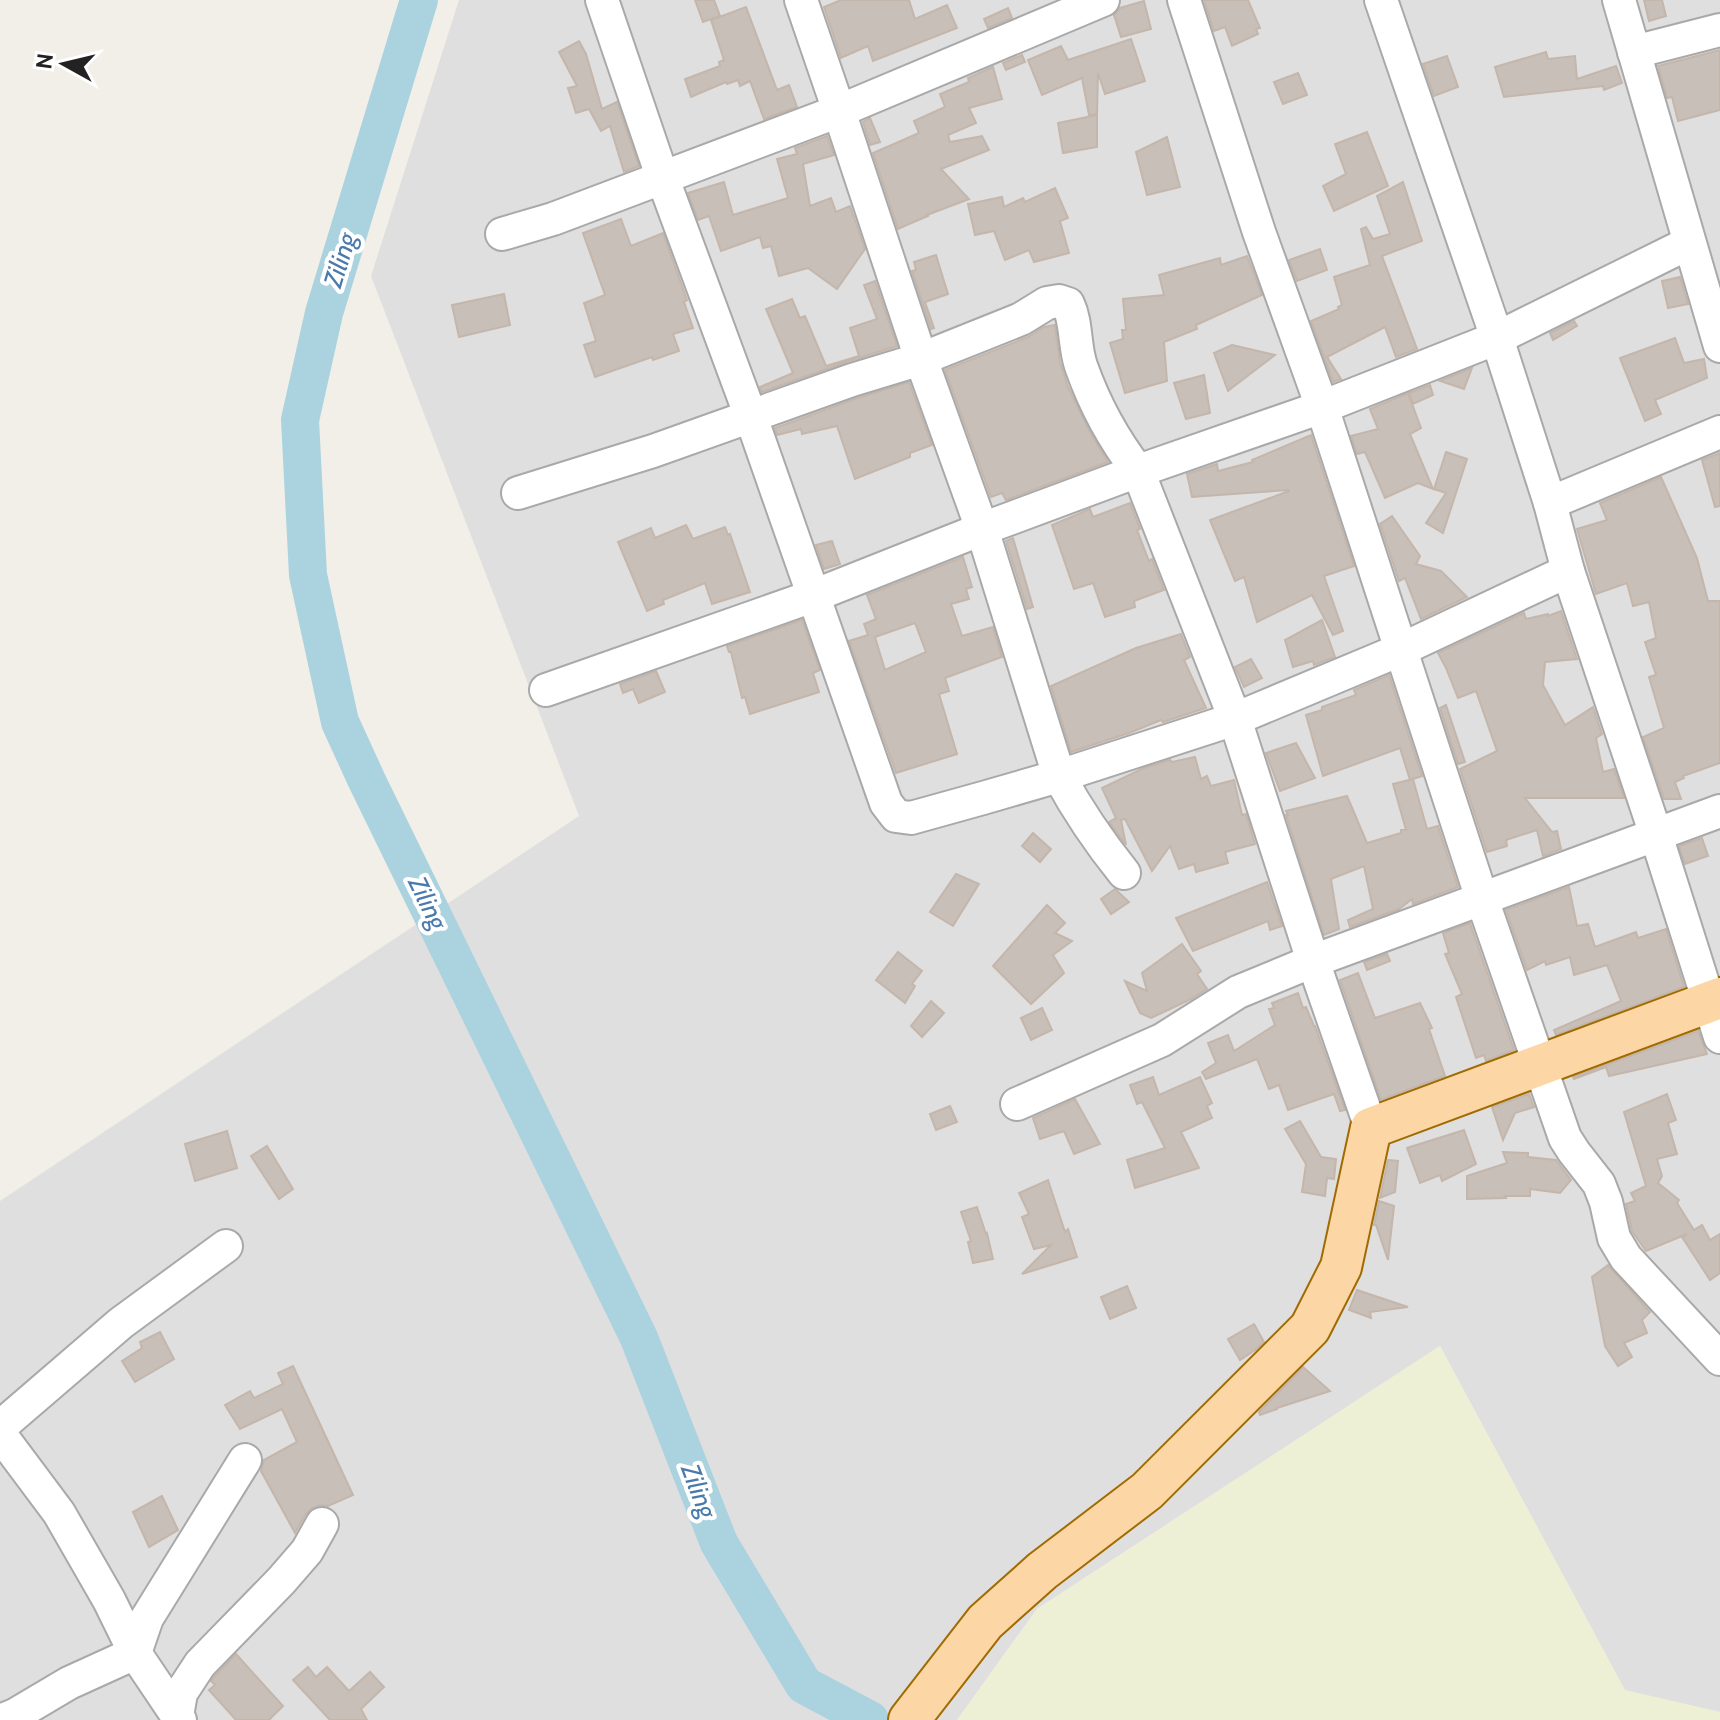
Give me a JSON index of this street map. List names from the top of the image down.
{
  "water": ["Ziling"],
  "north": "left"
}
